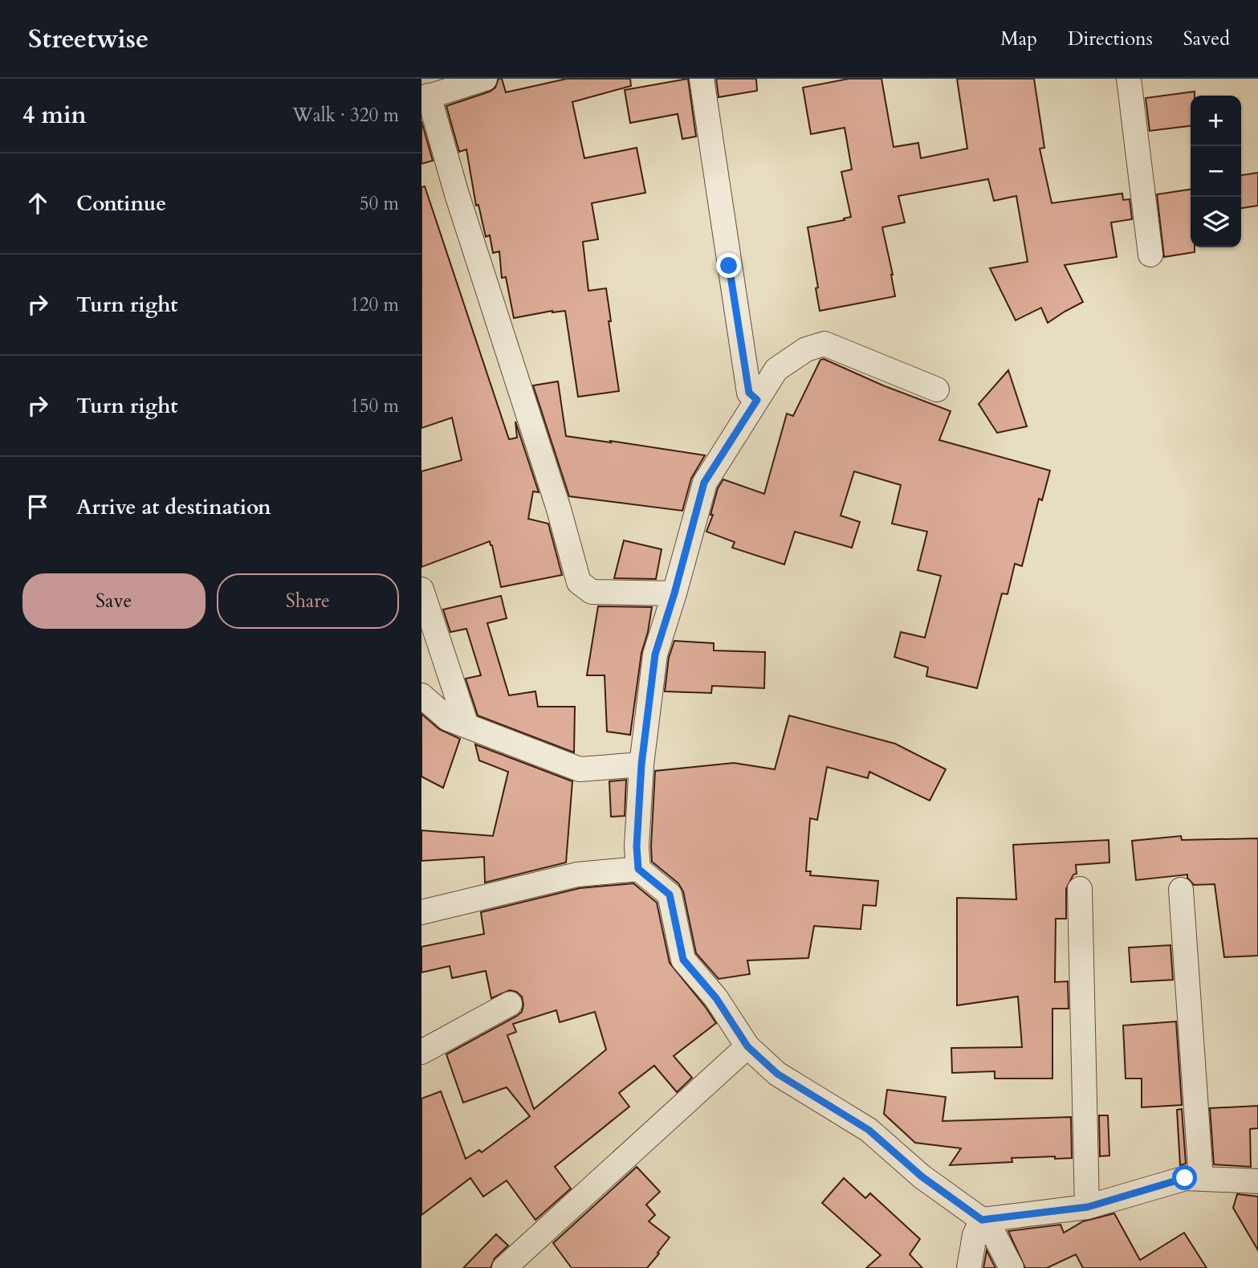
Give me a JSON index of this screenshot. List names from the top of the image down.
{
  "page": {
    "header": "Streetwise",
    "nav": ["Map", "Directions", "Saved"],
    "heading": ["4 min", "Walk · 320 m"],
    "map_buttons": ["+", "−"],
    "list": [
      ["Continue", "50 m"],
      ["Turn right", "120 m"],
      ["Turn right", "150 m"],
      "Arrive at destination"
    ],
    "buttons": ["Save", "Share"]
  }
}
